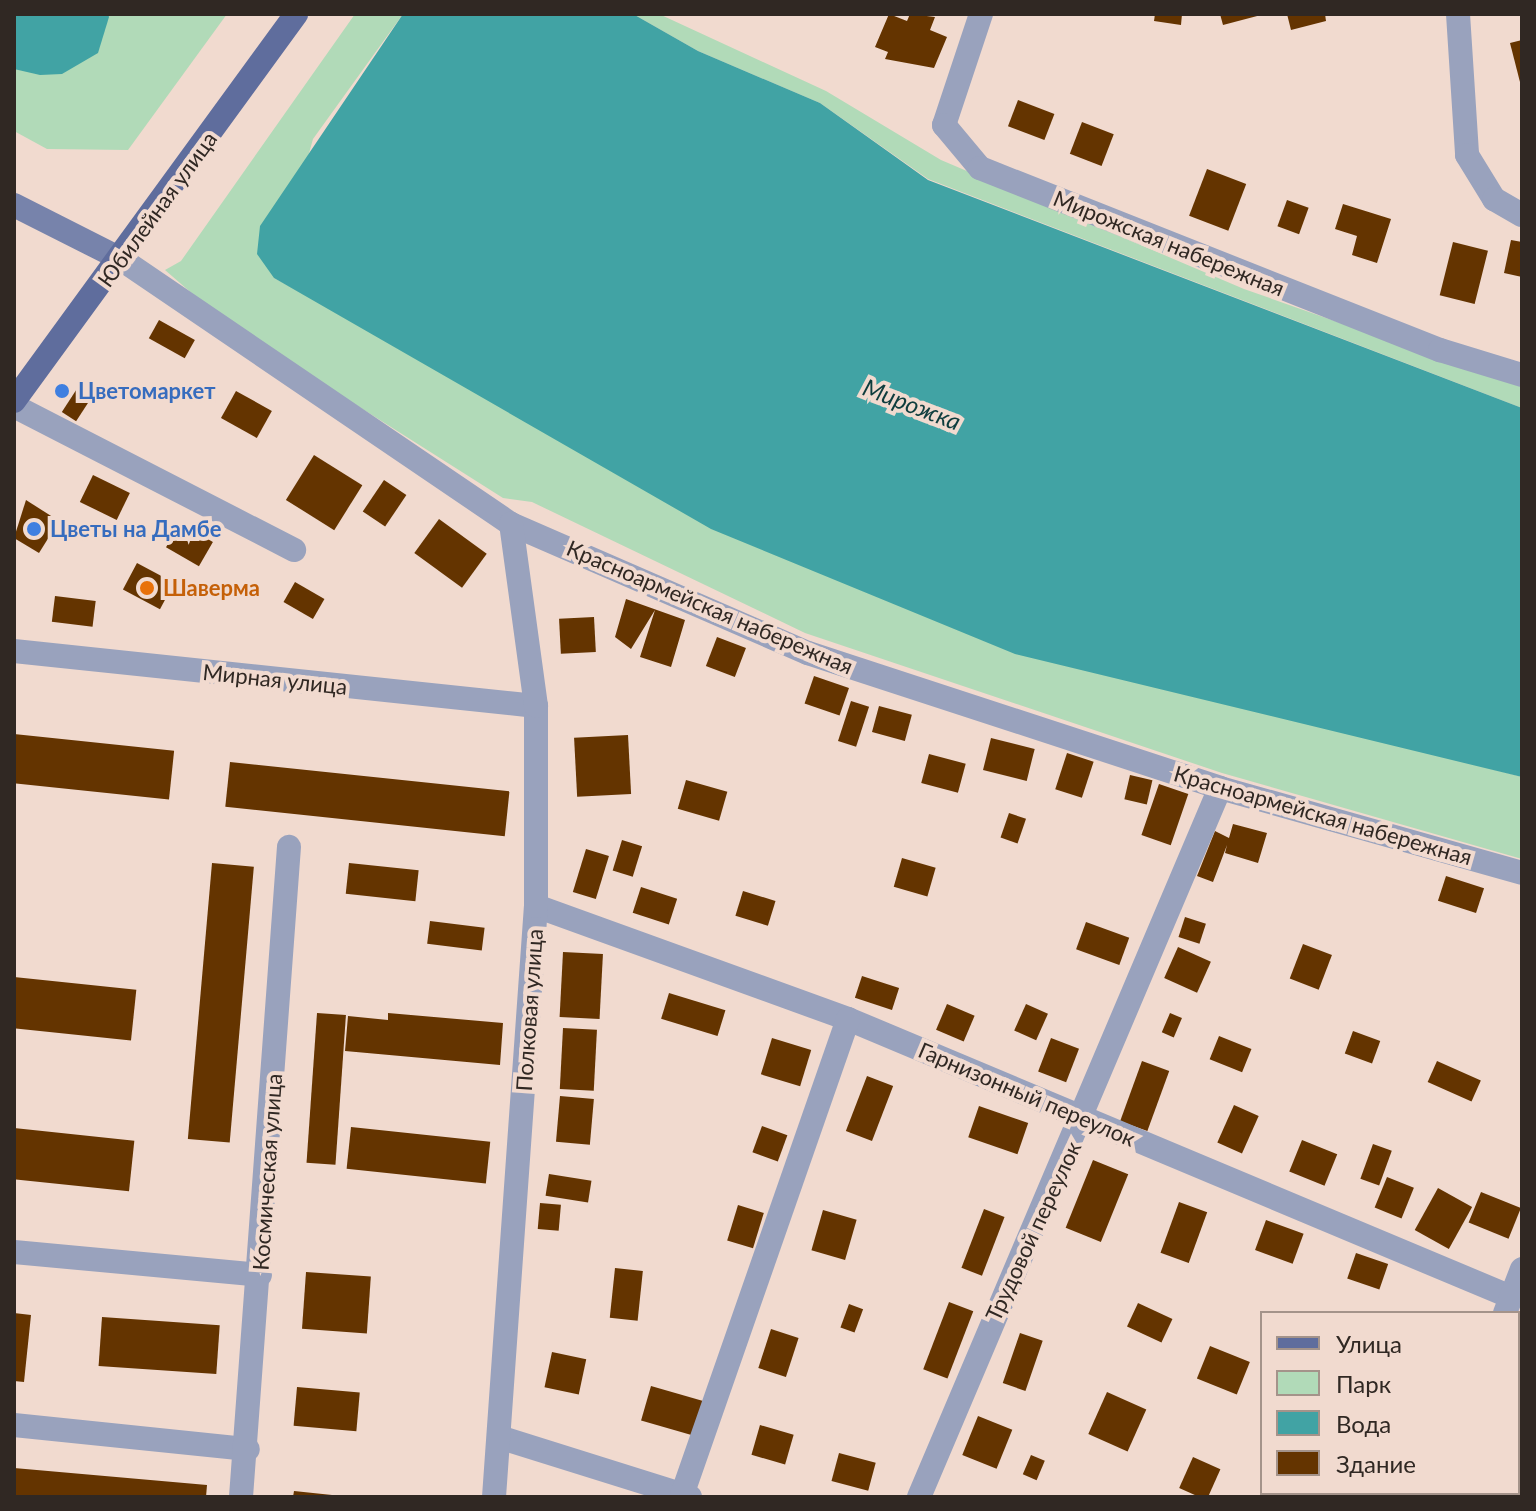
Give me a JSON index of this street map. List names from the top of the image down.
{
  "streets": {
    "main road": ["Юбилейная улица", "Красноармейская набережная"],
    "street": [
      "Мирожская набережная",
      "Мирная улица",
      "Полковая улица",
      "Гарнизонный переулок",
      "Космическая улица",
      "Трудовой переулок"
    ]
  },
  "crossings": [
    ["Юбилейная улица", "Красноармейская набережная"],
    ["Красноармейская набережная", "Полковая улица"],
    ["Красноармейская набережная", "Трудовой переулок"],
    ["Мирная улица", "Полковая улица"],
    ["Полковая улица", "Гарнизонный переулок"],
    ["Гарнизонный переулок", "Трудовой переулок"]
  ],
  "water": ["Мирожка"],
  "places": ["Цветомаркет", "Цветы на Дамбе", "Шаверма"],
  "legend": [
    "Улица",
    "Парк",
    "Вода",
    "Здание"
  ]
}
